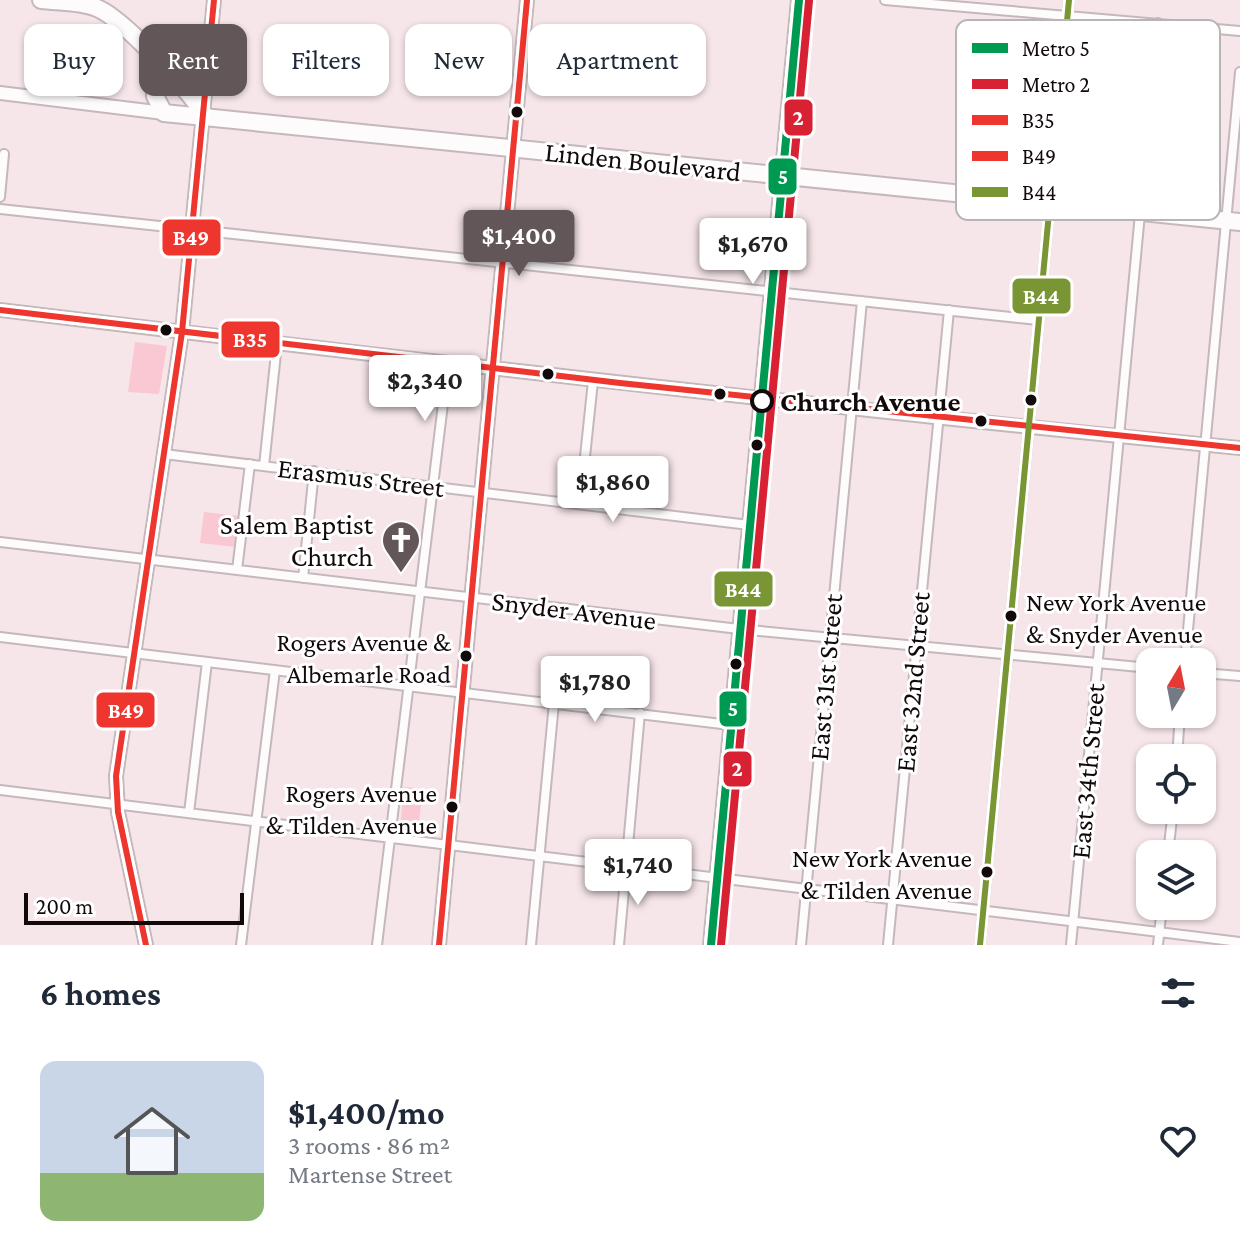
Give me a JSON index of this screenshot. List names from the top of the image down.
{
  "streets": {
    "highway": ["Linden Boulevard"],
    "street": [
      "Erasmus Street",
      "Snyder Avenue",
      "East 31st Street",
      "East 32nd Street",
      "East 34th Street"
    ]
  },
  "crossings": [
    ["Snyder Avenue", "East 31st Street"],
    ["Snyder Avenue", "East 32nd Street"],
    ["Snyder Avenue", "East 34th Street"]
  ],
  "places": {
    "other": [
      "Church Avenue",
      "New York Avenue & Snyder Avenue",
      "Rogers Avenue & Albemarle Road",
      "Rogers Avenue & Tilden Avenue",
      "New York Avenue & Tilden Avenue"
    ],
    "church": ["Salem Baptist Church"]
  },
  "lines": [
    "metro line 5",
    "transit line B49",
    "transit line B44",
    "metro line 2",
    "transit line B35"
  ],
  "legend": [
    "Metro 5",
    "Metro 2",
    "B35",
    "B49",
    "B44"
  ],
  "scale_bar": "200 m",
  "north": "top",
  "page": {
    "chip": [
      "Buy",
      "Rent",
      "Filters",
      "New",
      "Apartment"
    ],
    "price": [
      "$1,400",
      "$1,670",
      "$2,340",
      "$1,860",
      "$1,780",
      "$1,740"
    ],
    "scale": "200 m",
    "heading": "6 homes",
    "list": [
      {
        "name": "$1,400/mo",
        "note": "3 rooms · 86 m² · Martense Street"
      }
    ]
  }
}
